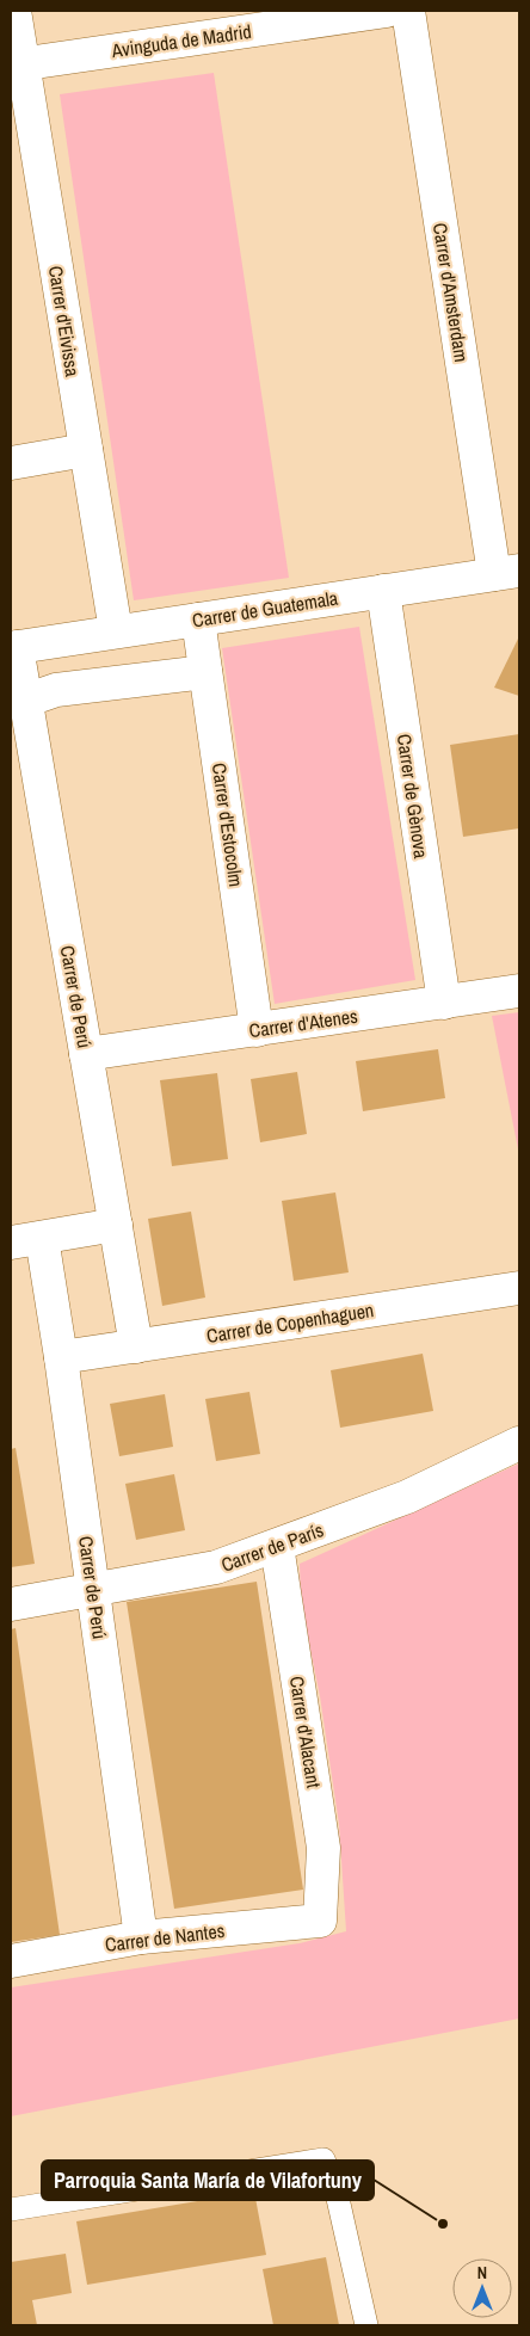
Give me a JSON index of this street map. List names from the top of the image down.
{
  "streets": {
    "street": [
      "Avinguda de Madrid",
      "Carrer d'Amsterdam",
      "Carrer d'Eivissa",
      "Carrer de Guatemala",
      "Carrer de Gènova",
      "Carrer d'Estocolm",
      "Carrer de Perú",
      "Carrer d'Atenes",
      "Carrer de Copenhaguen",
      "Carrer de París",
      "Carrer d'Alacant",
      "Carrer de Nantes"
    ]
  },
  "crossings": [
    ["Avinguda de Madrid", "Carrer d'Eivissa"],
    ["Carrer d'Amsterdam", "Carrer de Guatemala"],
    ["Carrer d'Eivissa", "Carrer de Guatemala"],
    ["Carrer de Guatemala", "Carrer de Gènova"],
    ["Carrer de Guatemala", "Carrer d'Estocolm"],
    ["Carrer de Guatemala", "Carrer de Perú"],
    ["Carrer de Gènova", "Carrer d'Atenes"],
    ["Carrer d'Estocolm", "Carrer d'Atenes"],
    ["Carrer de Perú", "Carrer d'Atenes"],
    ["Carrer de Perú", "Carrer de Copenhaguen"],
    ["Carrer de Perú", "Carrer de París"],
    ["Carrer de Perú", "Carrer de Nantes"],
    ["Carrer de París", "Carrer d'Alacant"],
    ["Carrer d'Alacant", "Carrer de Nantes"]
  ],
  "places": ["Parroquia Santa María de Vilafortuny"],
  "north": "top"
}
